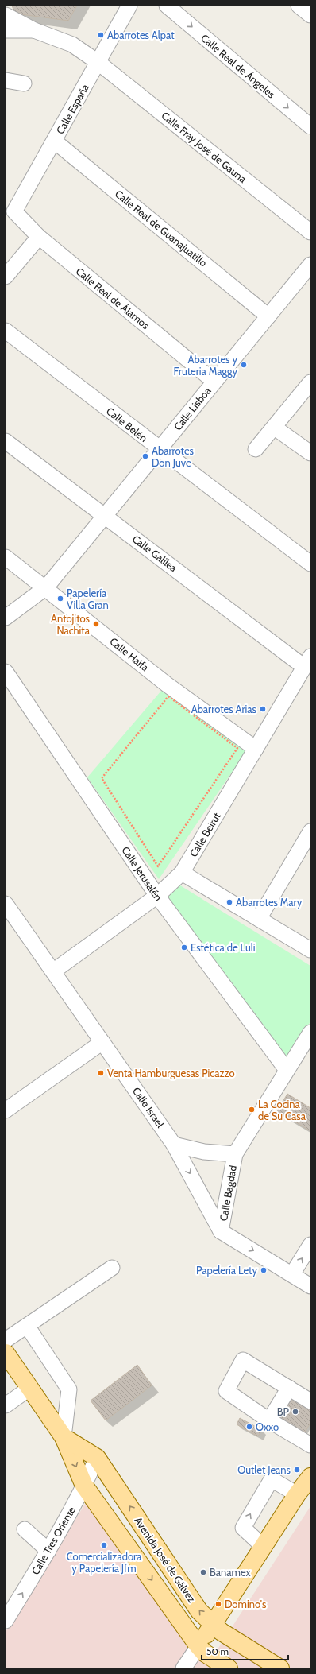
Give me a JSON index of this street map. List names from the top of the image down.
{
  "streets": {
    "main road": ["Avenida José de Gálvez"],
    "street": [
      "Calle Real de Ángeles",
      "Calle España",
      "Calle Fray José de Gauna",
      "Calle Real de Guanajuatillo",
      "Calle Real de Álamos",
      "Calle Lisboa",
      "Calle Belén",
      "Calle Galilea",
      "Calle Haifa",
      "Calle Beirut",
      "Calle Jerusalén",
      "Calle Israel",
      "Calle Bagdad",
      "Calle Tres Oriente"
    ]
  },
  "crossings": [
    ["Calle España", "Calle Fray José de Gauna"],
    ["Calle España", "Calle Real de Guanajuatillo"],
    ["Calle España", "Calle Real de Álamos"],
    ["Calle Real de Guanajuatillo", "Calle Lisboa"],
    ["Calle Real de Álamos", "Calle Lisboa"],
    ["Calle Lisboa", "Calle Belén"],
    ["Calle Lisboa", "Calle Galilea"],
    ["Calle Lisboa", "Calle Haifa"],
    ["Calle Galilea", "Calle Beirut"],
    ["Calle Haifa", "Calle Beirut"],
    ["Calle Beirut", "Calle Jerusalén"],
    ["Calle Beirut", "Calle Israel"],
    ["Calle Jerusalén", "Calle Bagdad"],
    ["Calle Israel", "Calle Bagdad"],
    ["Calle Tres Oriente", "Avenida José de Gálvez"]
  ],
  "one_way": ["Calle Real de Ángeles", "Calle Tres Oriente"],
  "places": [
    "Abarrotes Alpat",
    "Abarrotes y Fruteria Maggy",
    "Abarrotes Don Juve",
    "Papelería Villa Gran",
    "Antojitos Nachita",
    "Abarrotes Arias",
    "Abarrotes Mary",
    "Estética de Luli",
    "Venta Hamburguesas Picazzo",
    "La Cocina de Su Casa",
    "Papelería Lety",
    "BP",
    "Oxxo",
    "Outlet Jeans",
    "Comercializadora y Papelería Jfm",
    "Banamex",
    "Domino's"
  ],
  "scale_bar": "50 m"
}
